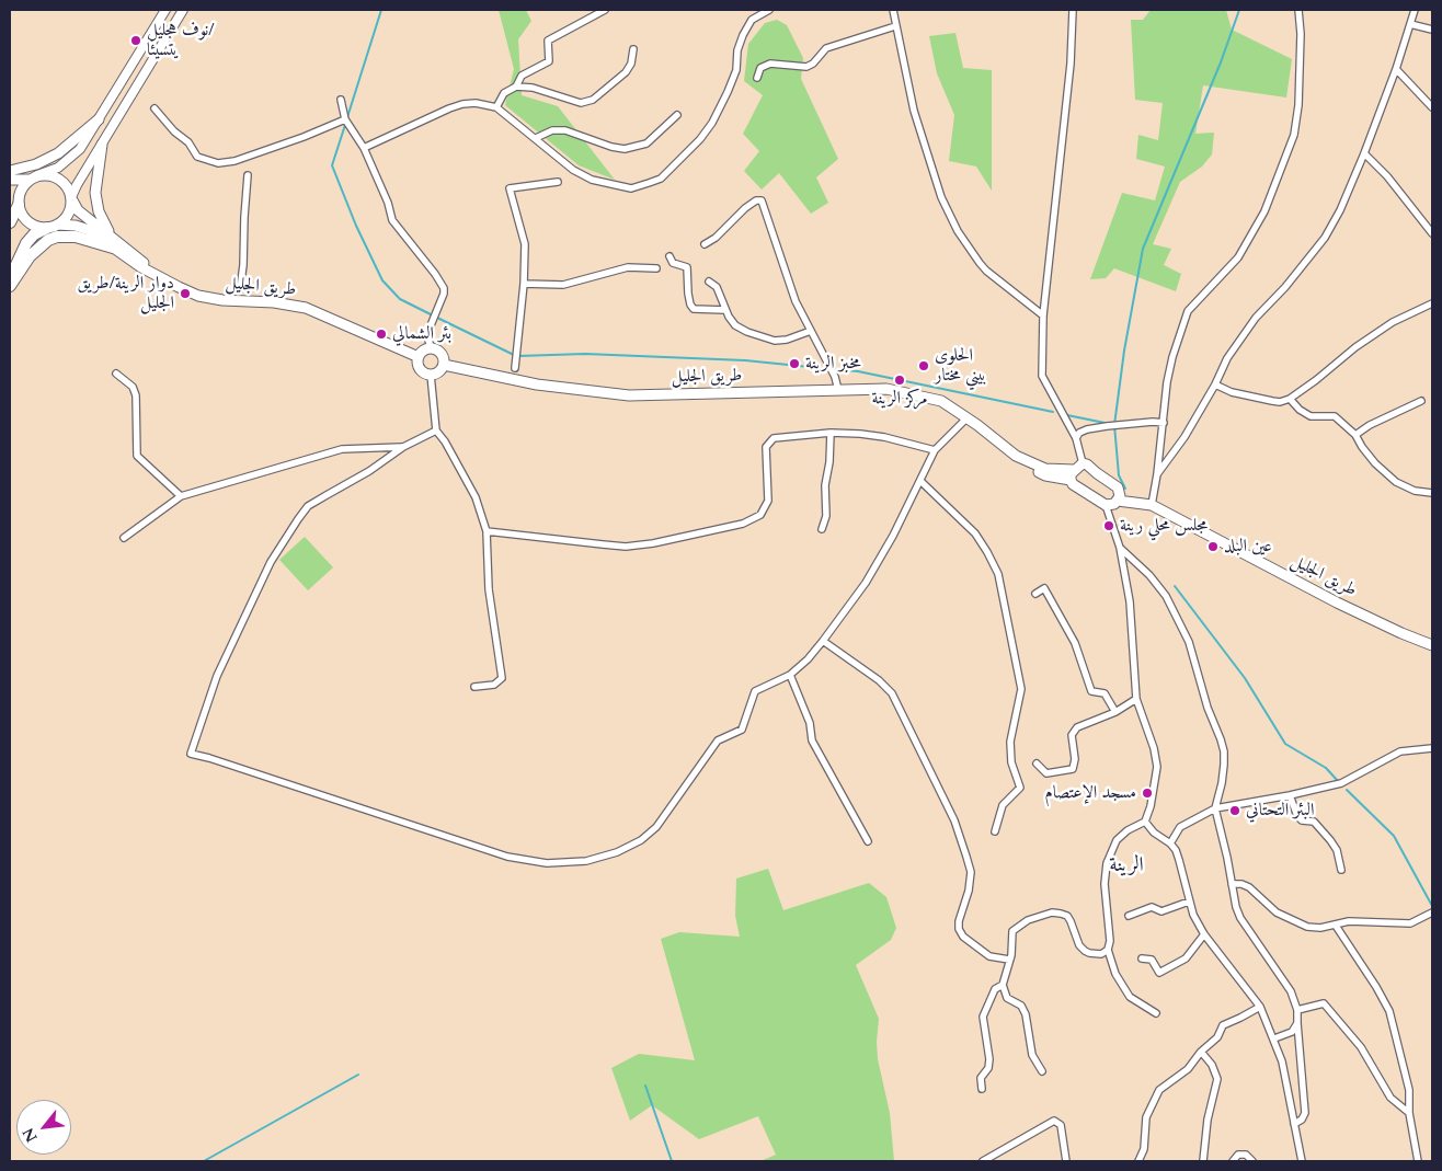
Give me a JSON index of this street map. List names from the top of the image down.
{
  "streets": {
    "main road": ["طريق الجليل"]
  },
  "districts": ["الرينة"],
  "places": [
    "نوف هجليل/ يتسيئا",
    "دوار الرينة/طريق الجليل",
    "بئر الشمالي",
    "مخبز الرينة",
    "الحلوى بيني مختار",
    "مركز الرينة",
    "مجلس محلي رينة",
    "عين البلد",
    "مسجد الإعتصام",
    "البئر التحتاني"
  ],
  "north": "bottom left"
}
